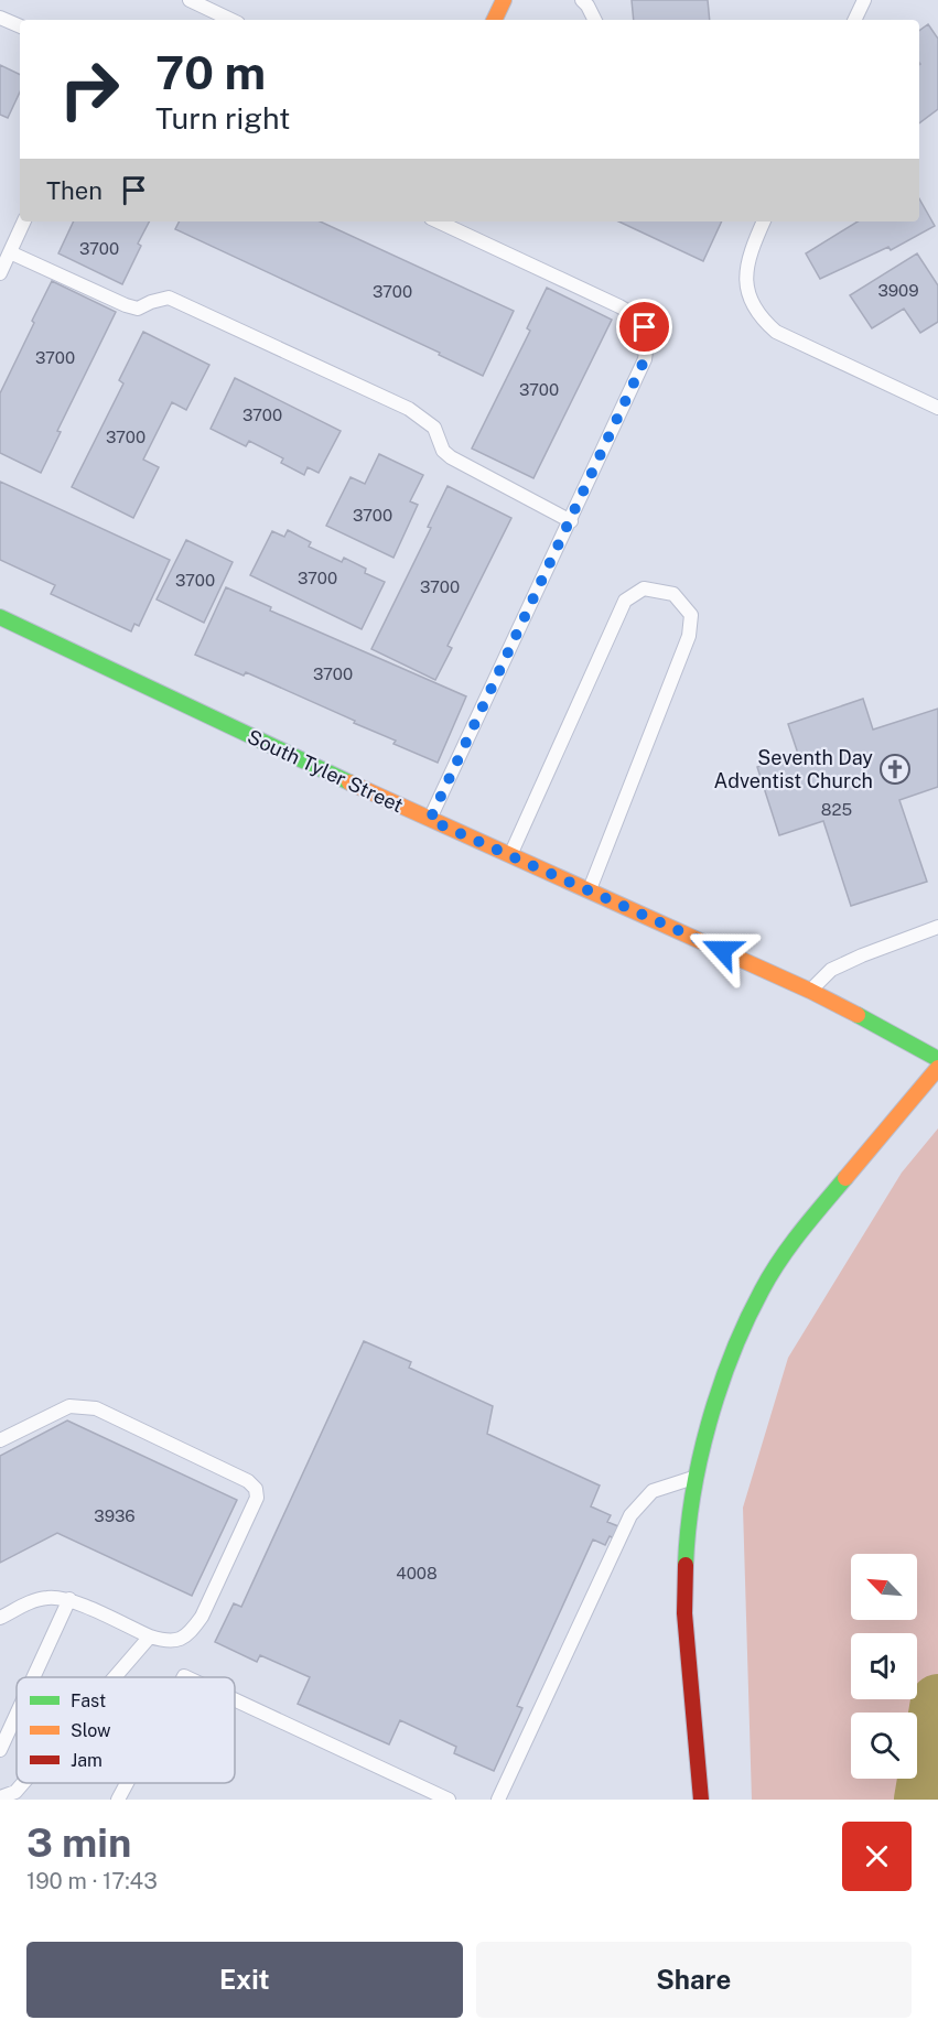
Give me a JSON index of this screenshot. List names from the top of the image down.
{
  "streets": {
    "street": ["South Tyler Street"]
  },
  "places": {
    "church": ["Seventh Day Adventist Church"]
  },
  "house_numbers": [
    "3700",
    "3909",
    "3700",
    "3700",
    "3700",
    "3700",
    "3700",
    "3700",
    "3700",
    "3700",
    "3700",
    "3700",
    "825",
    "3936",
    "4008"
  ],
  "legend": ["Fast", "Slow", "Jam"],
  "north": "top left",
  "page": {
    "turn": ["70 m", "Turn right"],
    "then": "Then",
    "heading": ["3 min", "190 m · 17:43"],
    "buttons": ["Exit", "Share"]
  }
}
